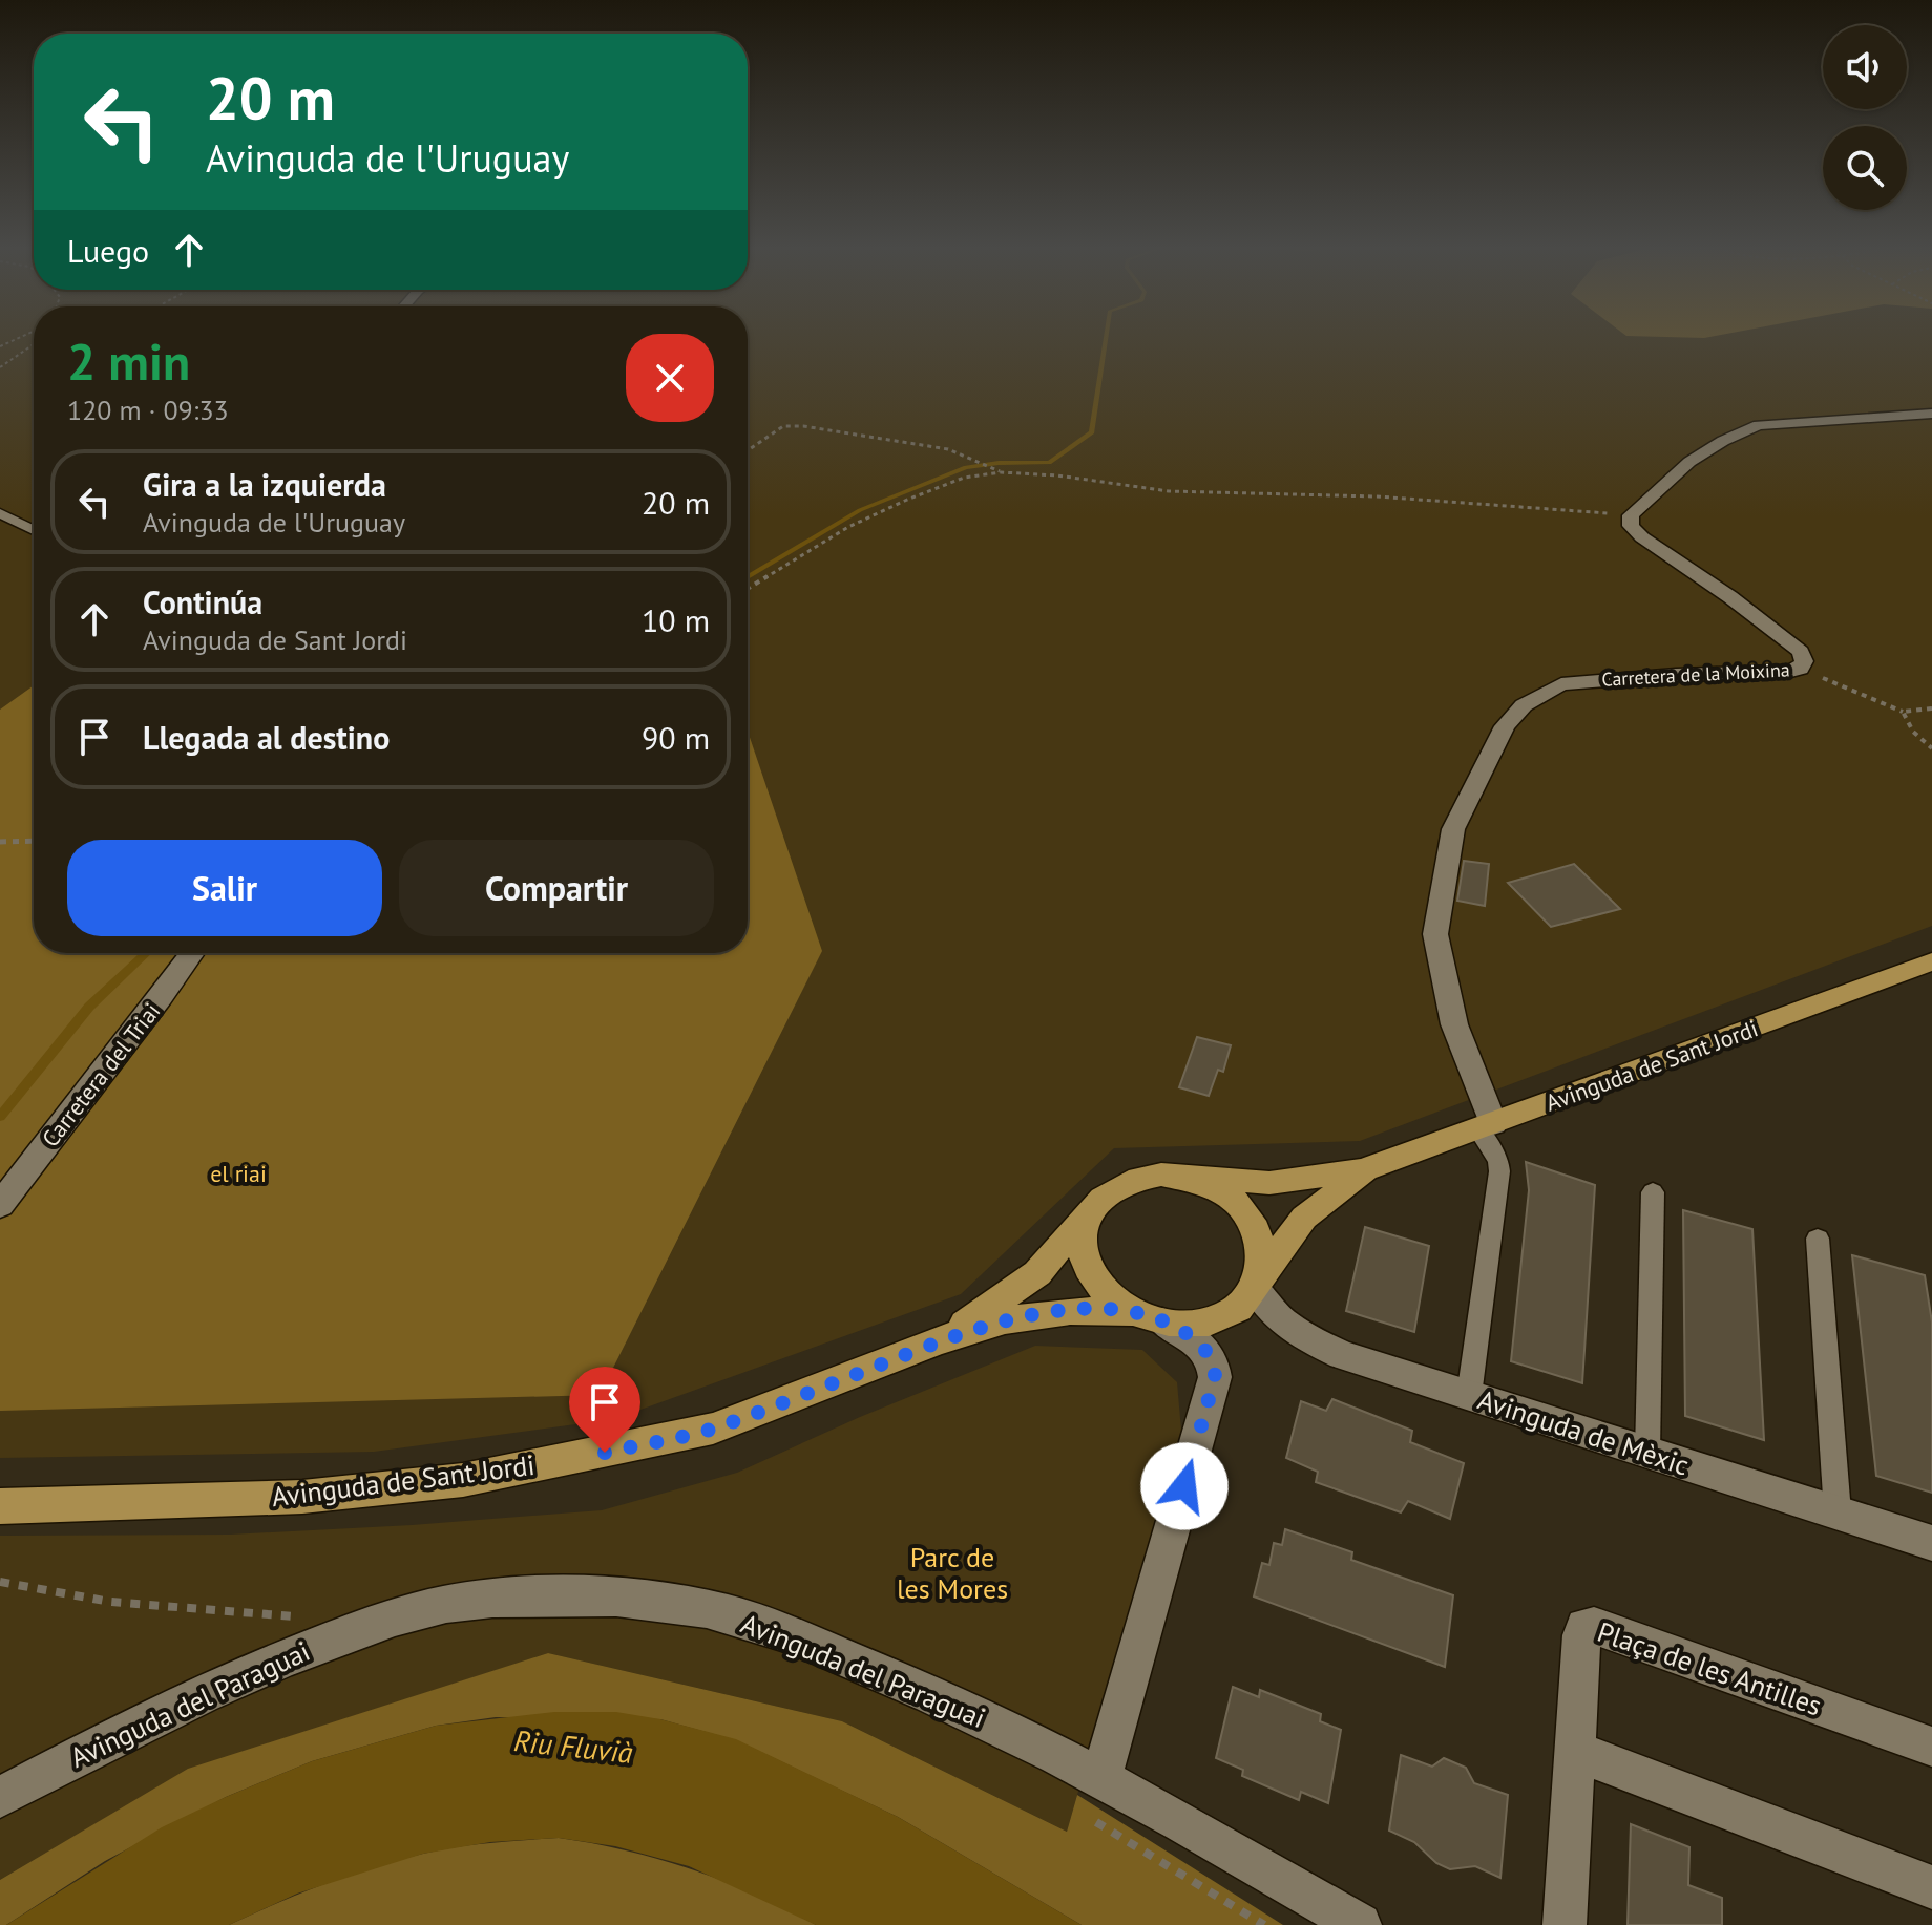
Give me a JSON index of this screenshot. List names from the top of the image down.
{
  "streets": {
    "main road": ["Avinguda de Sant Jordi"],
    "street": [
      "Carretera de la Moixina",
      "Carretera del Triai",
      "Avinguda de Mèxic",
      "Plaça de les Antilles",
      "Avinguda del Paraguai"
    ]
  },
  "crossings": [
    ["Carretera de la Moixina", "Avinguda de Sant Jordi"],
    ["Avinguda de Sant Jordi", "Avinguda de Mèxic"]
  ],
  "water": ["Riu Fluvià"],
  "parks": ["el riai", "Parc de les Mores"],
  "page": {
    "turn": ["20 m", "Avinguda de l'Uruguay"],
    "then": "Luego",
    "heading": ["2 min", "120 m · 09:33"],
    "list": [
      {
        "name": "Gira a la izquierda",
        "note": "Avinguda de l'Uruguay",
        "value": "20 m"
      },
      {
        "name": "Continúa",
        "note": "Avinguda de Sant Jordi",
        "value": "10 m"
      },
      {
        "name": "Llegada al destino",
        "value": "90 m"
      }
    ],
    "buttons": ["Salir", "Compartir"]
  }
}
